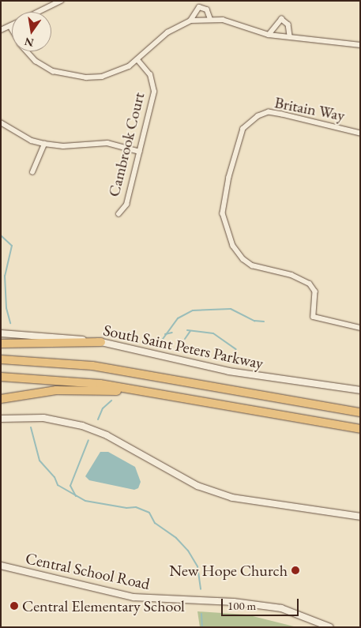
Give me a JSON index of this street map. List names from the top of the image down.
{
  "streets": {
    "main road": ["South Saint Peters Parkway", "Central School Road"],
    "street": ["Britain Way", "Cambrook Court"]
  },
  "places": ["New Hope Church", "Central Elementary School"],
  "scale_bar": "100 m",
  "north": "bottom"
}
